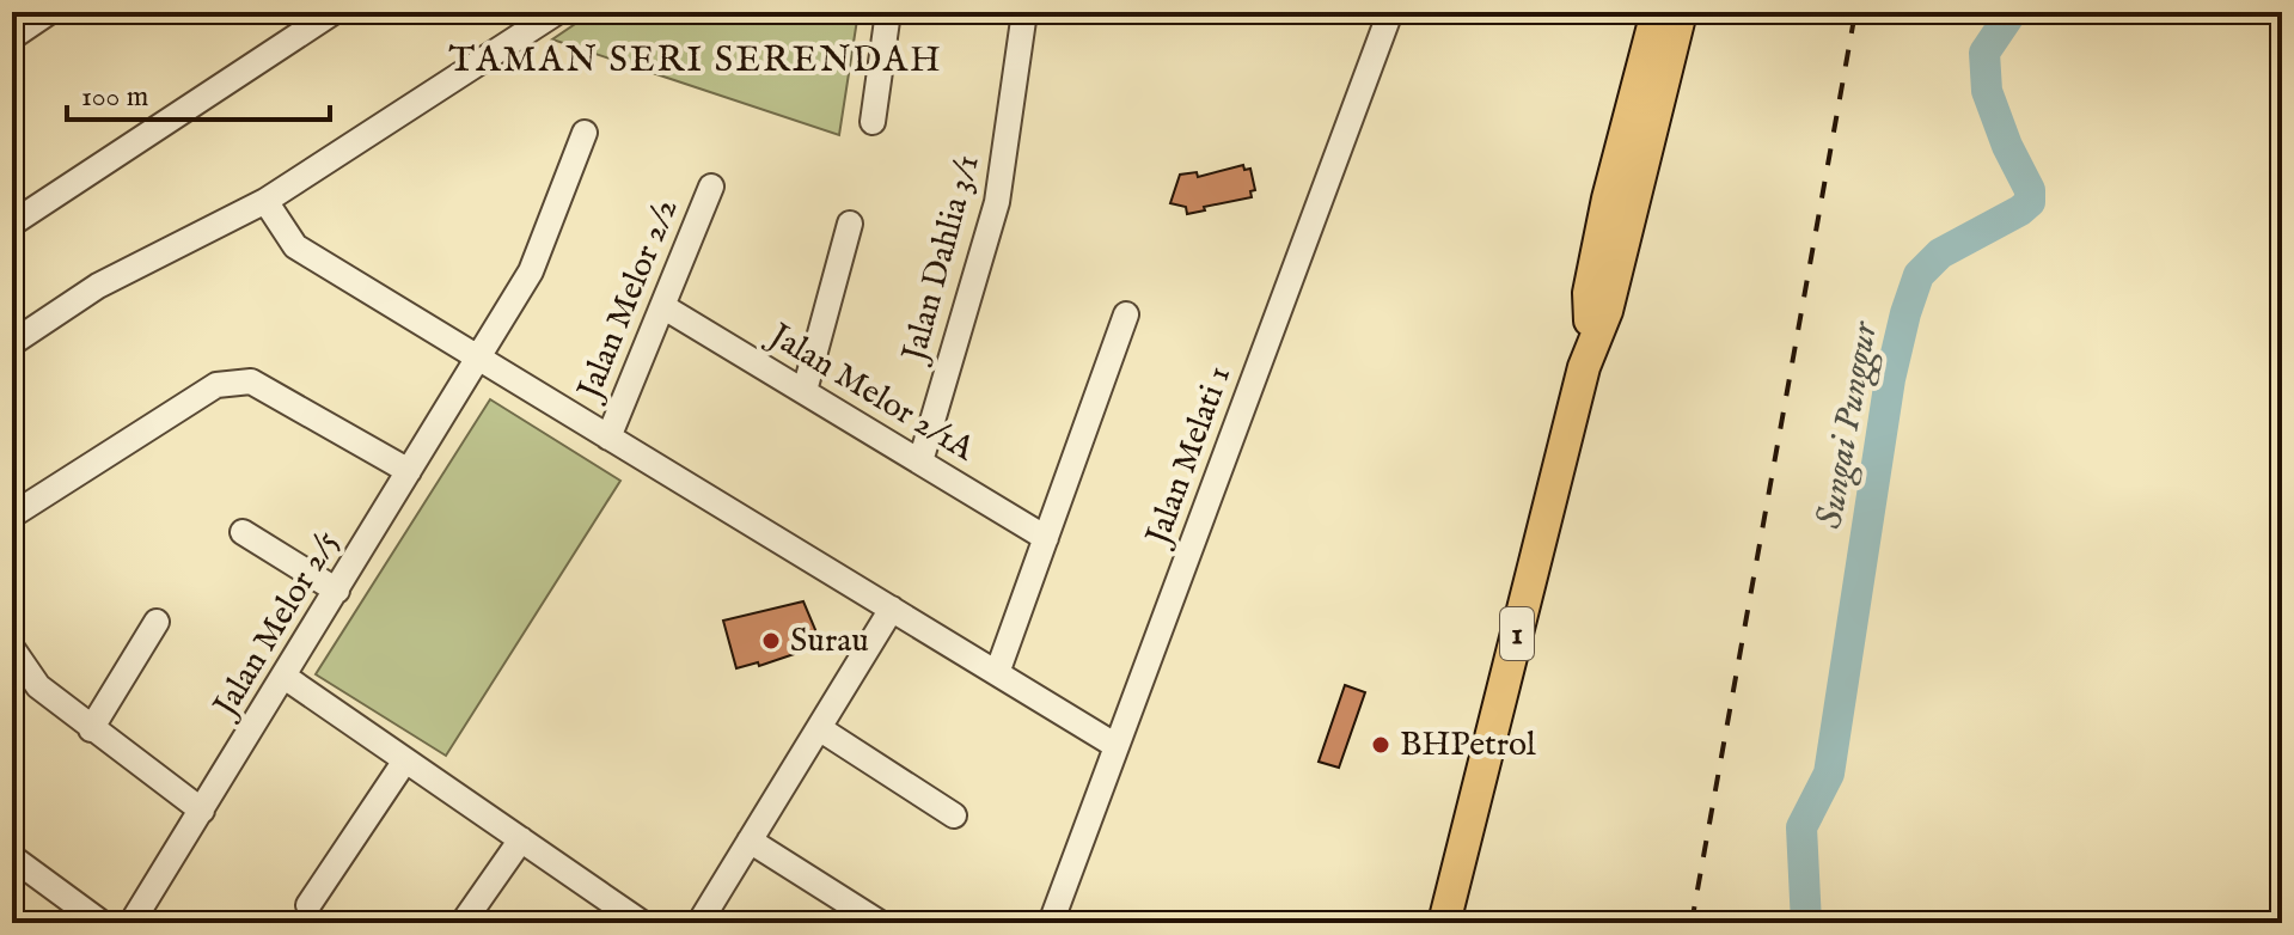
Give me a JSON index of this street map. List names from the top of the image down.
{
  "streets": {
    "main road": ["1"],
    "street": [
      "Jalan Dahlia 3/1",
      "Jalan Melor 2/2",
      "Jalan Melor 2/1A",
      "Jalan Melati 1",
      "Jalan Melor 2/5"
    ]
  },
  "crossings": [
    ["Jalan Dahlia 3/1", "Jalan Melor 2/1A"],
    ["Jalan Melor 2/2", "Jalan Melor 2/1A"]
  ],
  "districts": ["TAMAN SERI SERENDAH"],
  "water": ["Sungai Punggur"],
  "places": ["Surau", "BHPetrol"],
  "scale_bar": "100 m"
}
